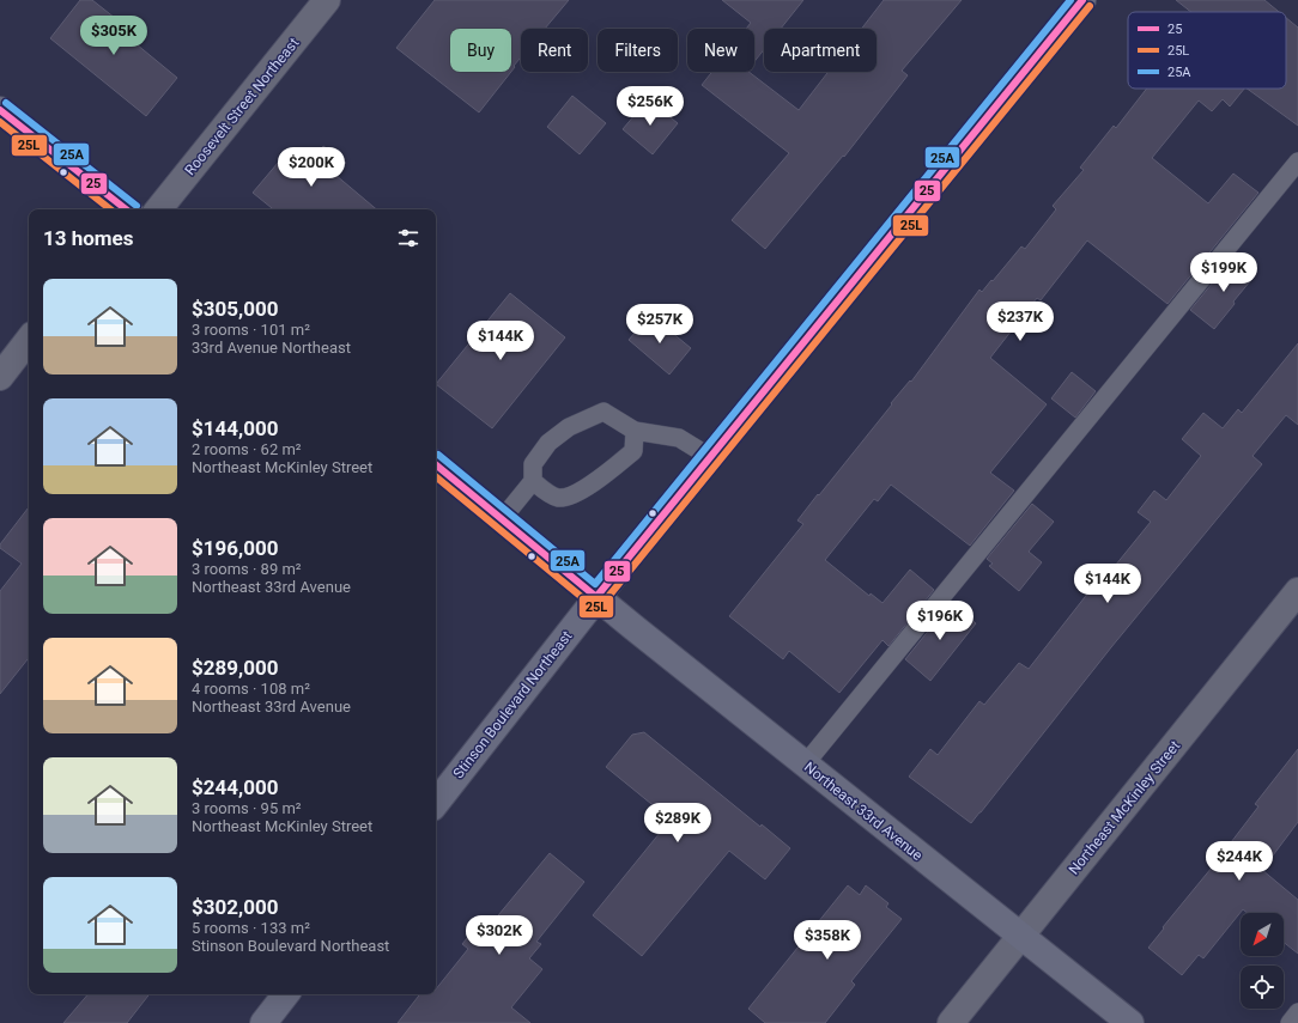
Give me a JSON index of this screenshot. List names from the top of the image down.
{
  "streets": {
    "street": [
      "Roosevelt Street Northeast",
      "Stinson Boulevard Northeast",
      "Northeast McKinley Street",
      "Northeast 33rd Avenue"
    ]
  },
  "crossings": [
    ["Stinson Boulevard Northeast", "Northeast 33rd Avenue"],
    ["Northeast McKinley Street", "Northeast 33rd Avenue"]
  ],
  "lines": ["transit line 25", "transit line 25A", "transit line 25L"],
  "legend": ["25", "25L", "25A"],
  "north": "bottom left",
  "page": {
    "price": [
      "$305K",
      "$256K",
      "$200K",
      "$199K",
      "$237K",
      "$257K",
      "$144K",
      "$144K",
      "$196K",
      "$289K",
      "$244K",
      "$302K",
      "$358K"
    ],
    "chip": [
      "Buy",
      "Rent",
      "Filters",
      "New",
      "Apartment"
    ],
    "heading": "13 homes",
    "list": [
      {
        "name": "$305,000",
        "note": "3 rooms · 101 m² · 33rd Avenue Northeast"
      },
      {
        "name": "$144,000",
        "note": "2 rooms · 62 m² · Northeast McKinley Street"
      },
      {
        "name": "$196,000",
        "note": "3 rooms · 89 m² · Northeast 33rd Avenue"
      },
      {
        "name": "$289,000",
        "note": "4 rooms · 108 m² · Northeast 33rd Avenue"
      },
      {
        "name": "$244,000",
        "note": "3 rooms · 95 m² · Northeast McKinley Street"
      },
      {
        "name": "$302,000",
        "note": "5 rooms · 133 m² · Stinson Boulevard Northeast"
      }
    ]
  }
}
